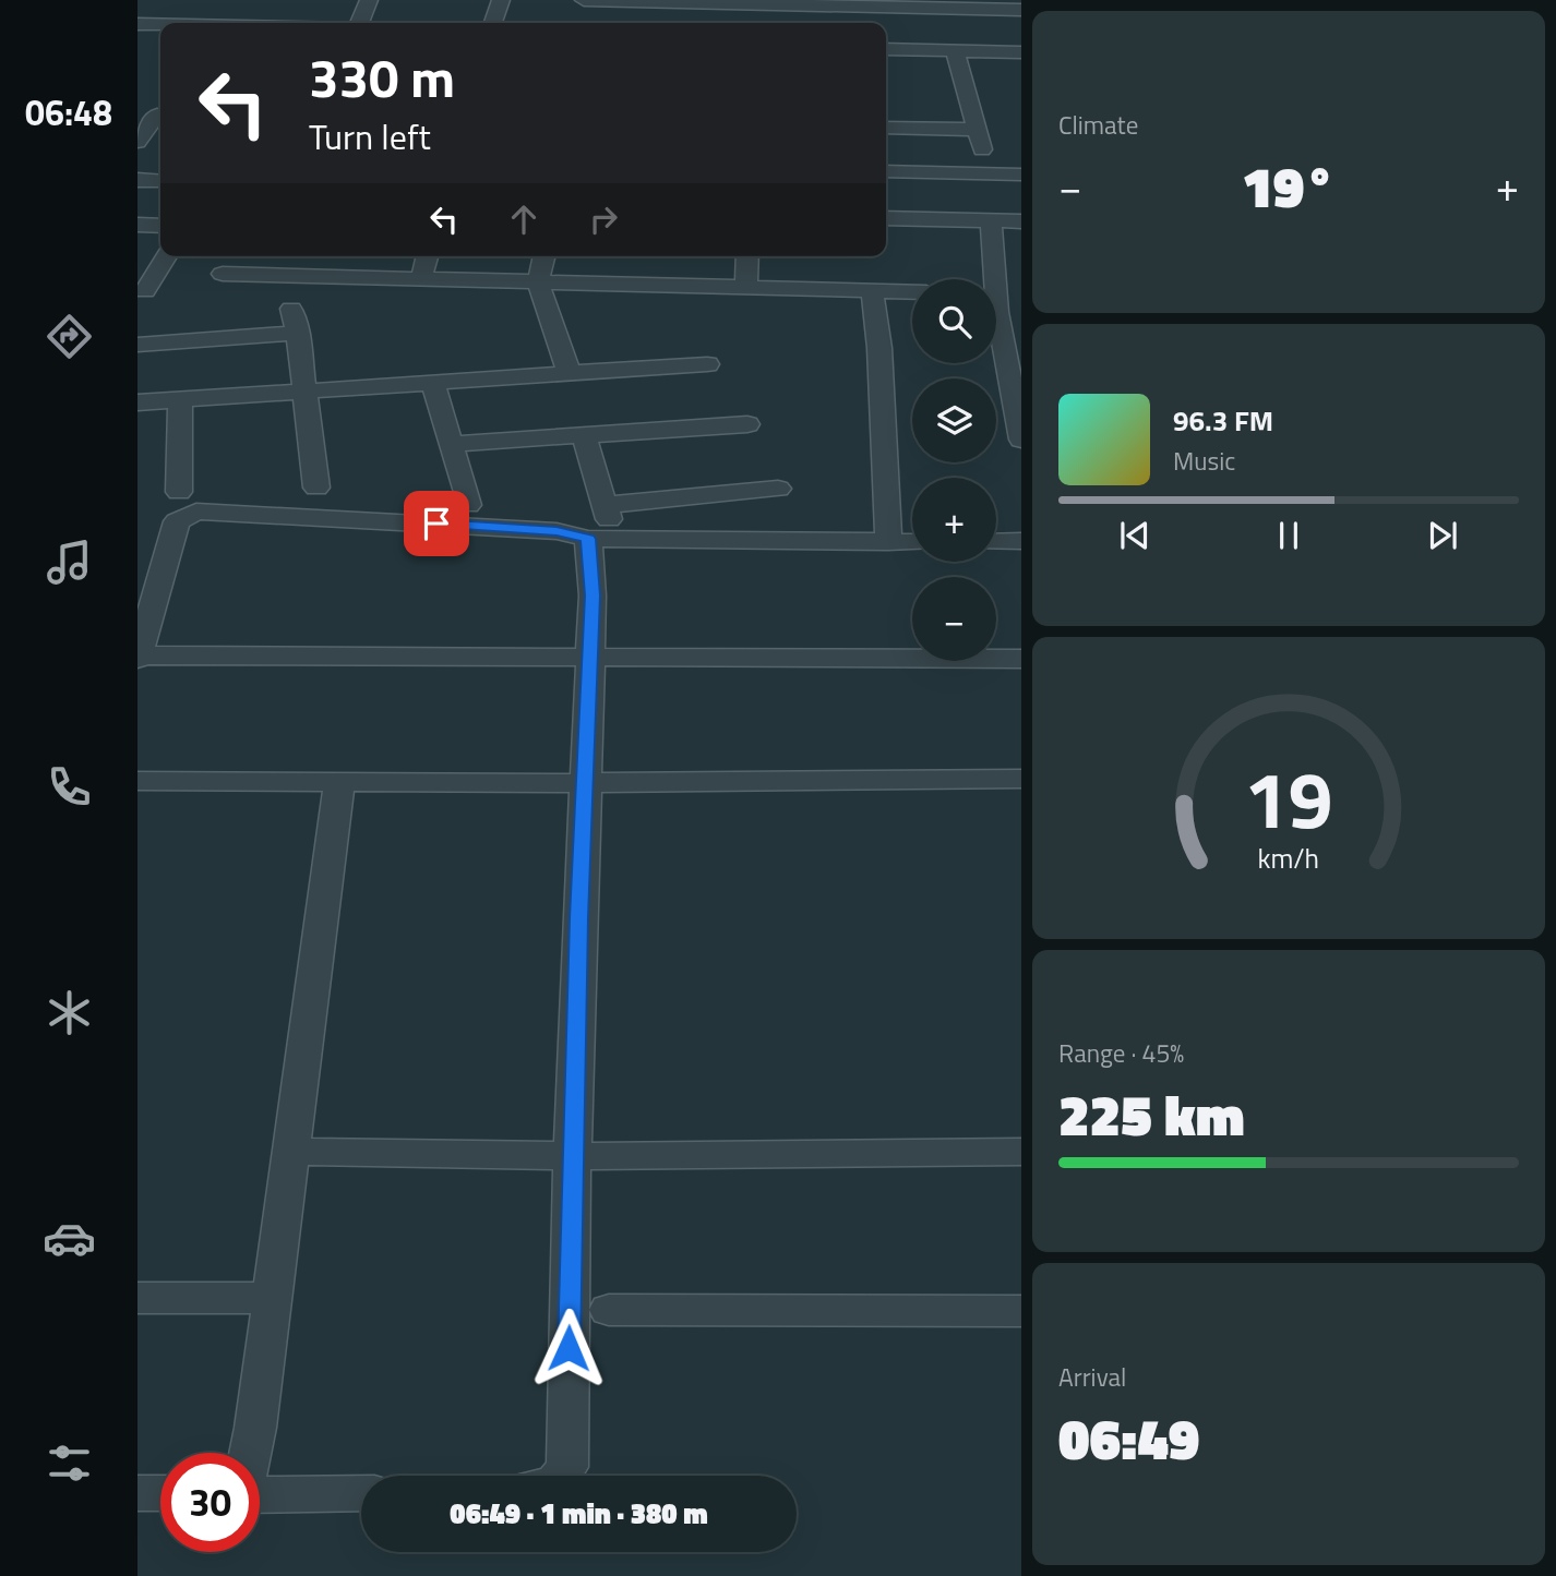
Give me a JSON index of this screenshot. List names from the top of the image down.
{
  "page": {
    "tabs": "06:48",
    "tile": [
      "Climate",
      ["Range · 45%", "225 km"],
      ["Arrival", "06:49"]
    ],
    "turn": ["330 m", "Turn left"],
    "heat": ["−", "19°", "+"],
    "map_buttons": ["+", "−"],
    "song": ["96.3 FM", "Music"],
    "limit": "30",
    "trip": "06:49 · 1 min · 380 m",
    "gauge": ["19", "km/h"]
  }
}
